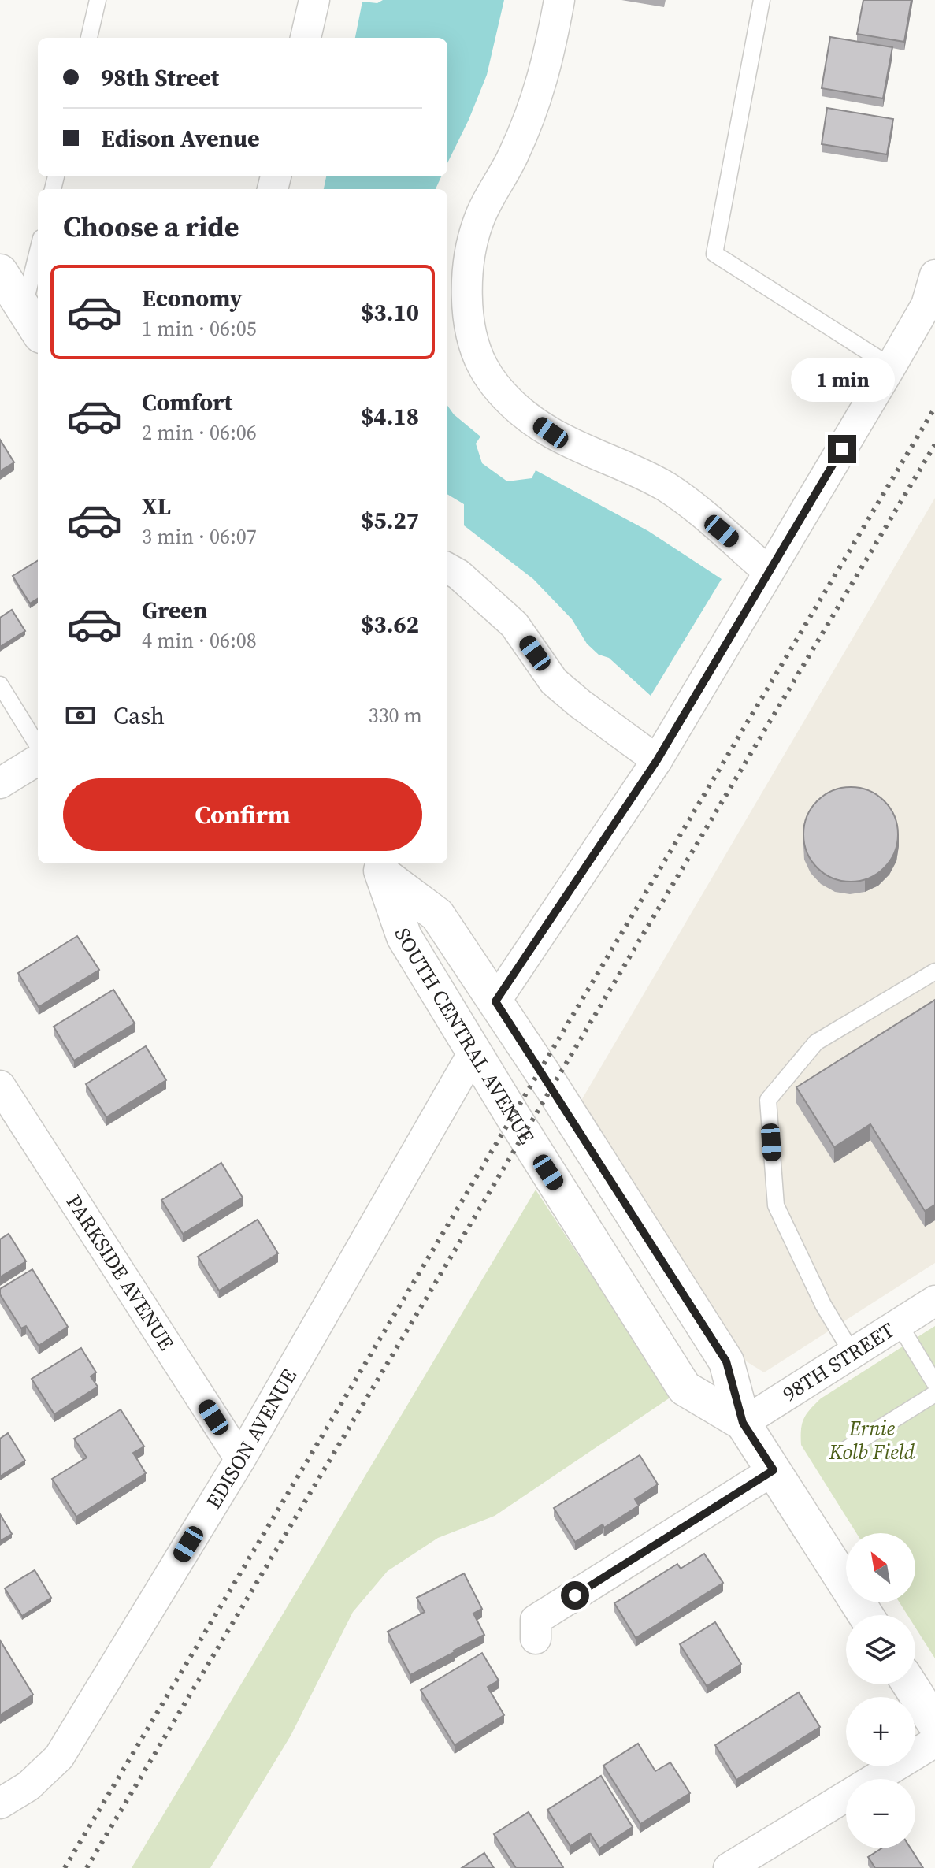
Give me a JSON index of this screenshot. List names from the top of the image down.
{
  "streets": {
    "street": [
      "SOUTH CENTRAL AVENUE",
      "PARKSIDE AVENUE",
      "98TH STREET",
      "EDISON AVENUE"
    ]
  },
  "crossings": [
    ["SOUTH CENTRAL AVENUE", "98TH STREET"],
    ["SOUTH CENTRAL AVENUE", "EDISON AVENUE"],
    ["PARKSIDE AVENUE", "EDISON AVENUE"]
  ],
  "parks": ["Ernie Kolb Field"],
  "north": "top left",
  "page": {
    "banner": ["98th Street", "Edison Avenue"],
    "heading": "Choose a ride",
    "list": [
      {
        "name": "Economy",
        "note": "1 min · 06:05",
        "value": "$3.10"
      },
      {
        "name": "Comfort",
        "note": "2 min · 06:06",
        "value": "$4.18"
      },
      {
        "name": "XL",
        "note": "3 min · 06:07",
        "value": "$5.27"
      },
      {
        "name": "Green",
        "note": "4 min · 06:08",
        "value": "$3.62"
      }
    ],
    "bubble": "1 min",
    "pay": ["Cash", "330 m"],
    "buttons": "Confirm",
    "map_buttons": ["+", "−"]
  }
}
